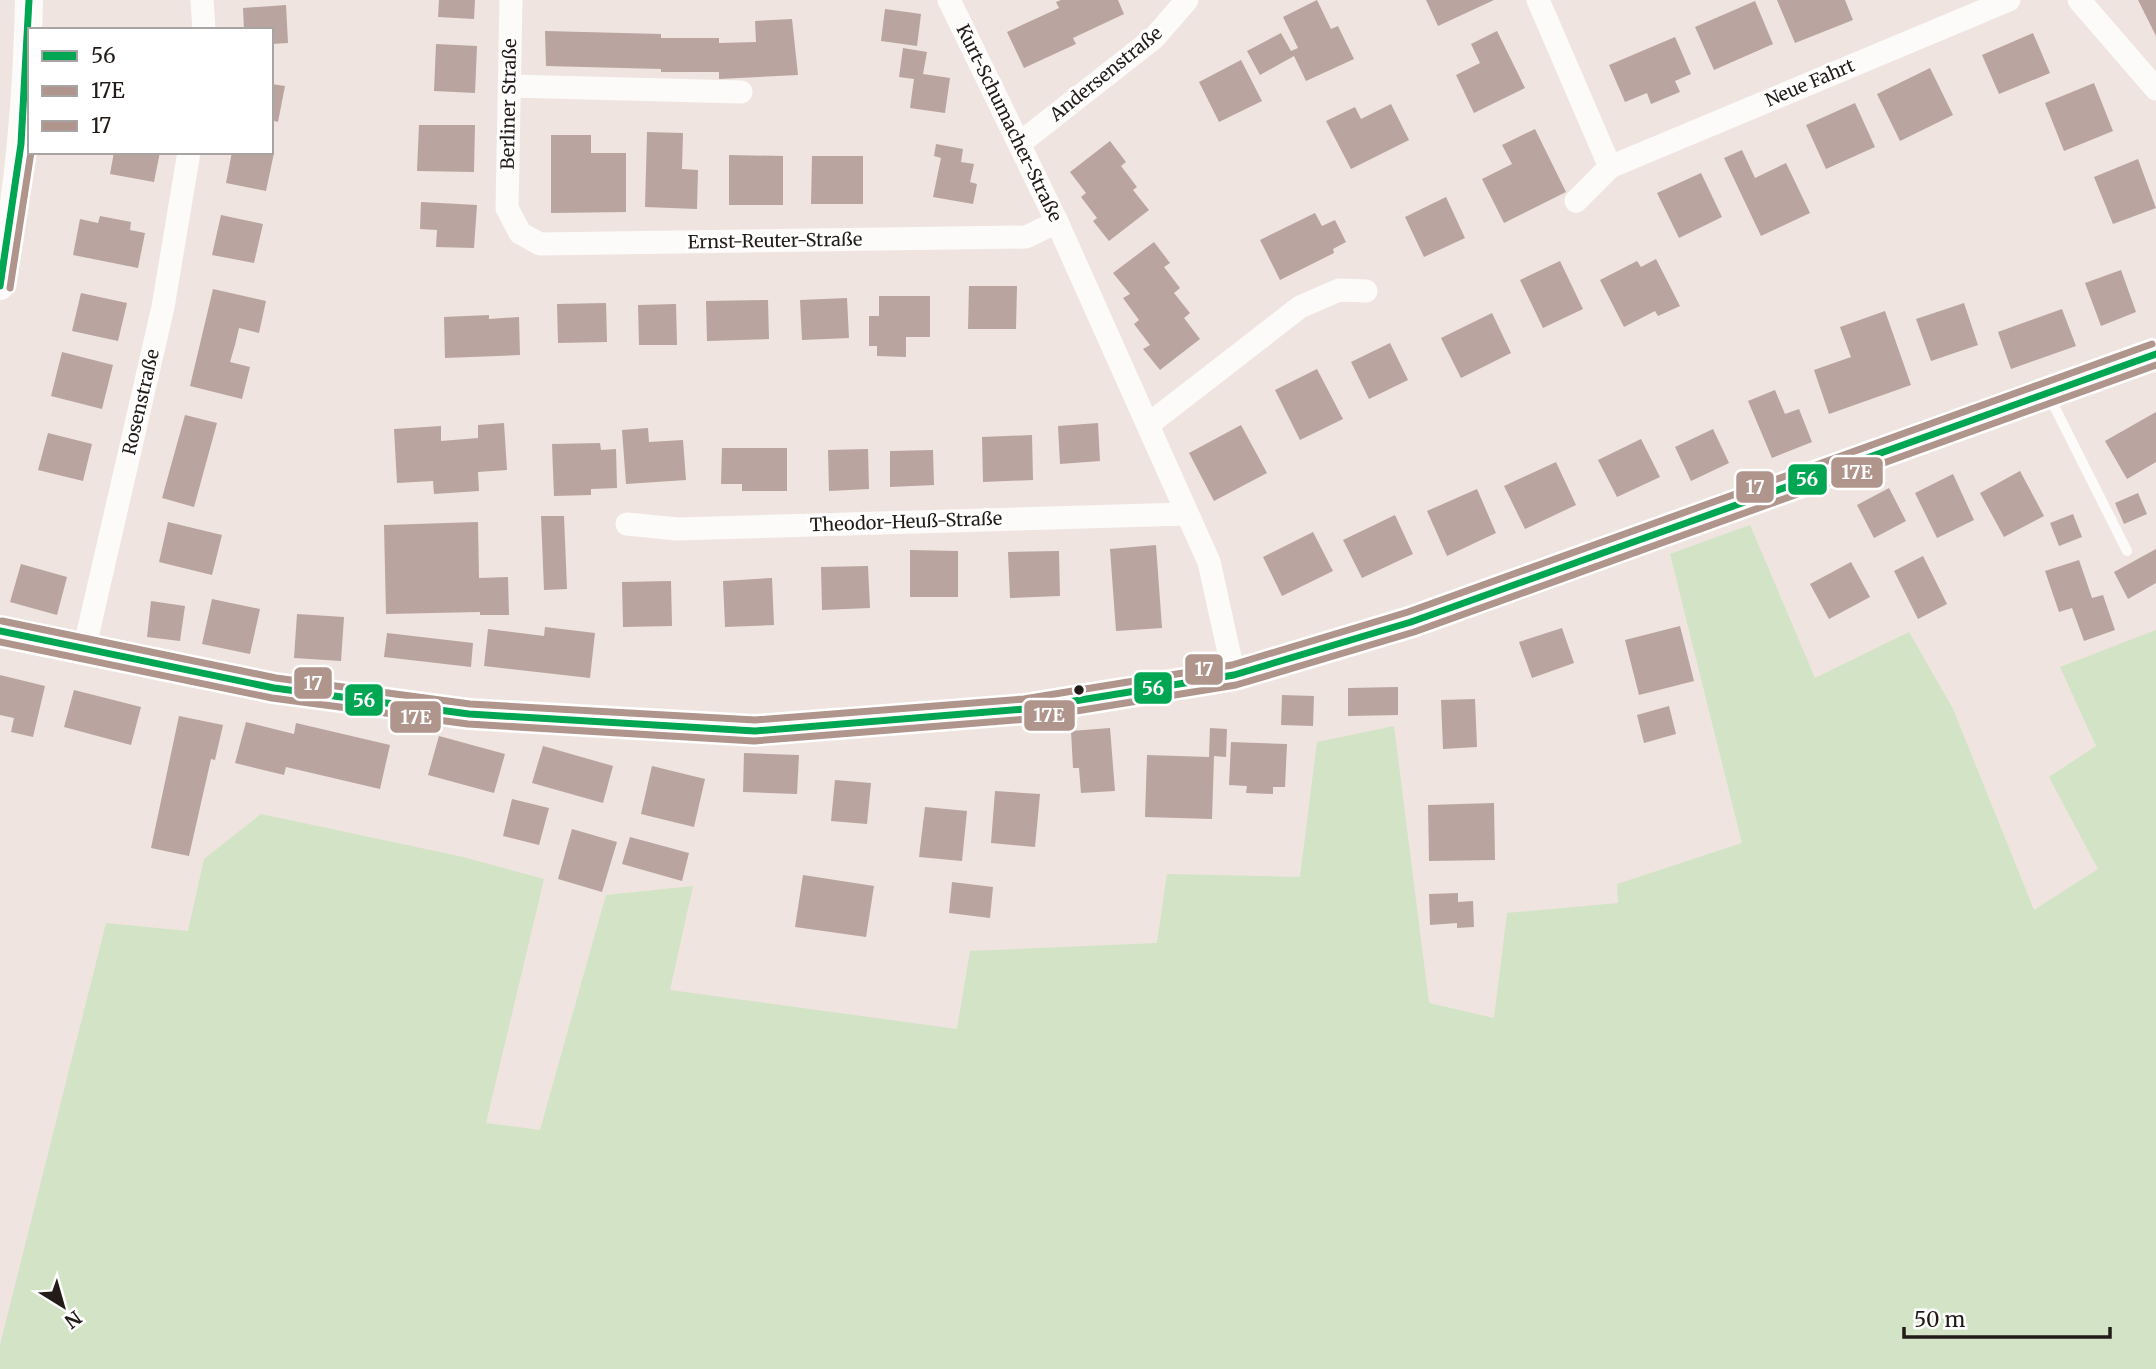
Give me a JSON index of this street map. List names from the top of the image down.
{
  "streets": {
    "street": [
      "Andersenstraße",
      "Neue Fahrt",
      "Berliner Straße",
      "Kurt-Schumacher-Straße",
      "Ernst-Reuter-Straße",
      "Rosenstraße",
      "Theodor-Heuß-Straße"
    ]
  },
  "crossings": [
    ["Andersenstraße", "Kurt-Schumacher-Straße"],
    ["Berliner Straße", "Ernst-Reuter-Straße"],
    ["Kurt-Schumacher-Straße", "Ernst-Reuter-Straße"],
    ["Kurt-Schumacher-Straße", "Theodor-Heuß-Straße"]
  ],
  "lines": ["transit line 56", "transit line 17E", "transit line 17"],
  "legend": ["56", "17E", "17"],
  "scale_bar": "50 m",
  "north": "bottom right"
}
